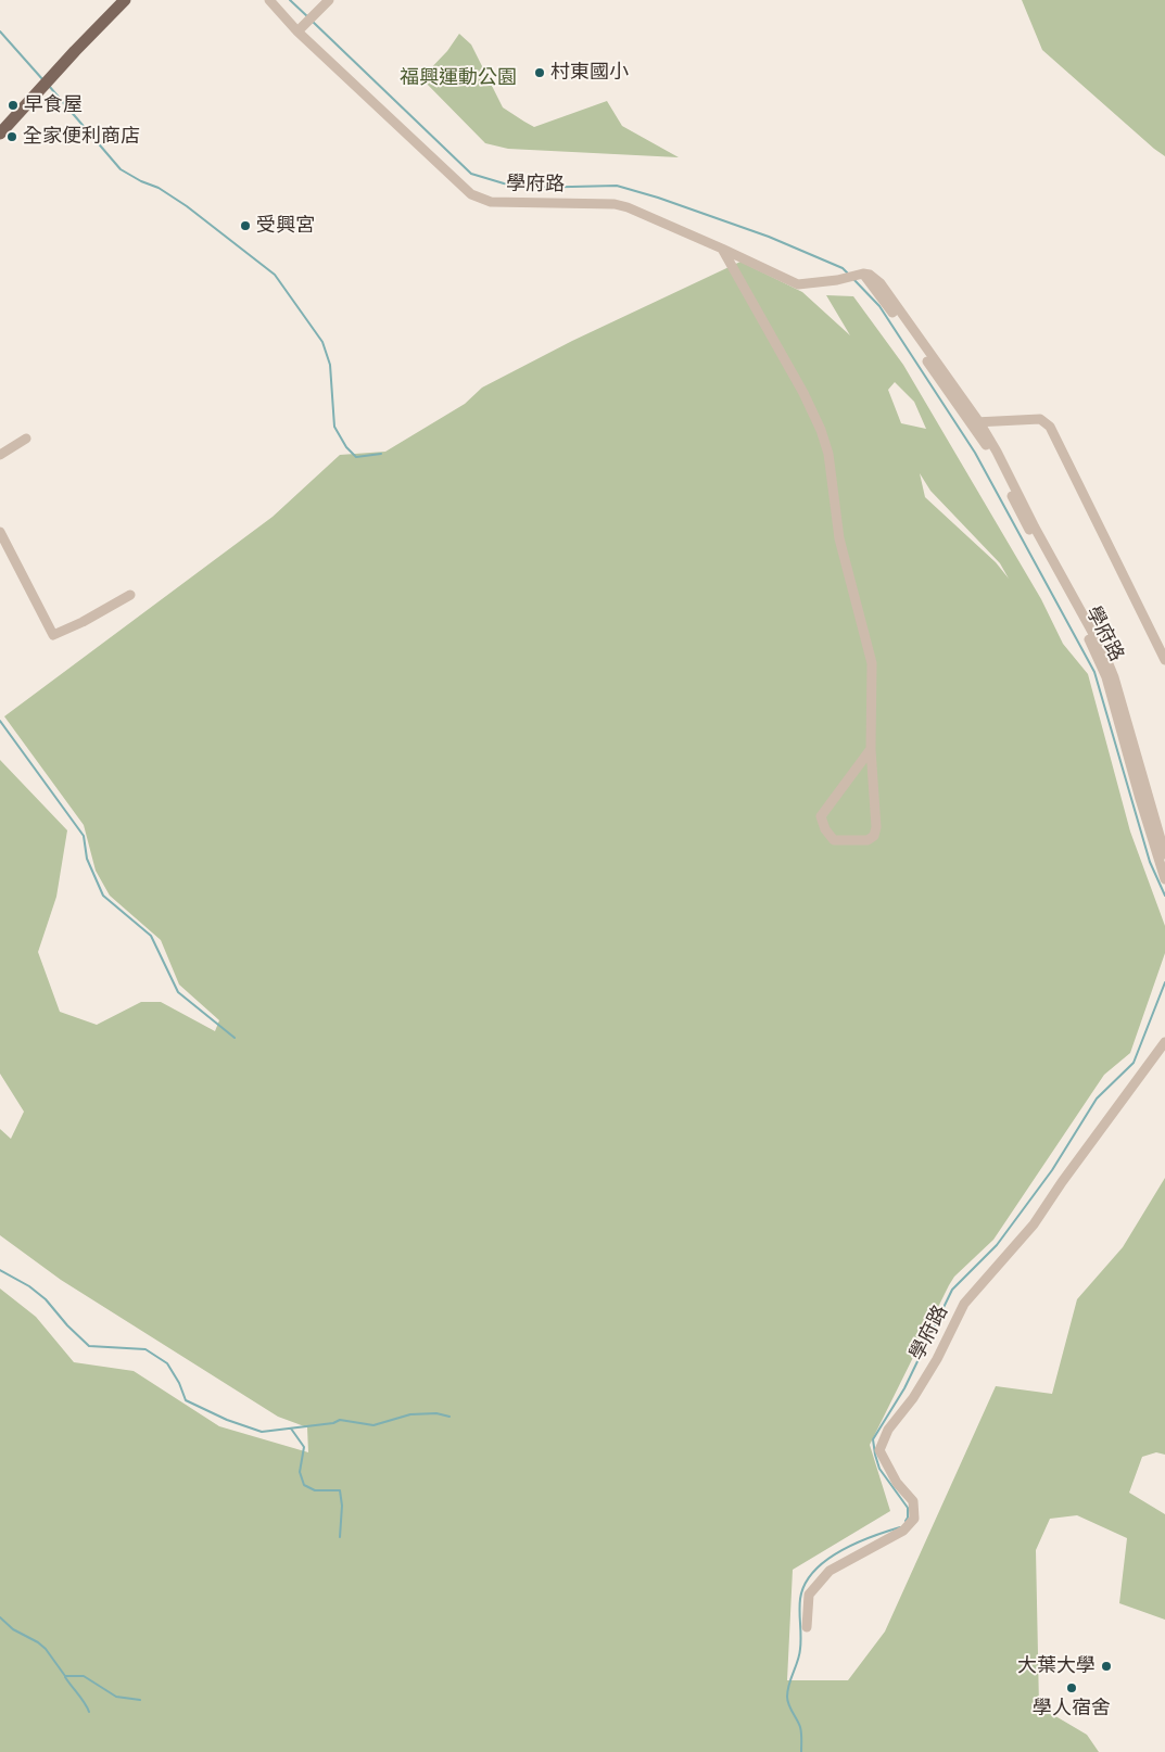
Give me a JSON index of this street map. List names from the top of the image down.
{
  "streets": {
    "street": ["學府路"]
  },
  "parks": ["福興運動公園"],
  "places": [
    "村東國小",
    "早食屋",
    "全家便利商店",
    "受興宮",
    "大葉大學",
    "學人宿舍"
  ]
}
